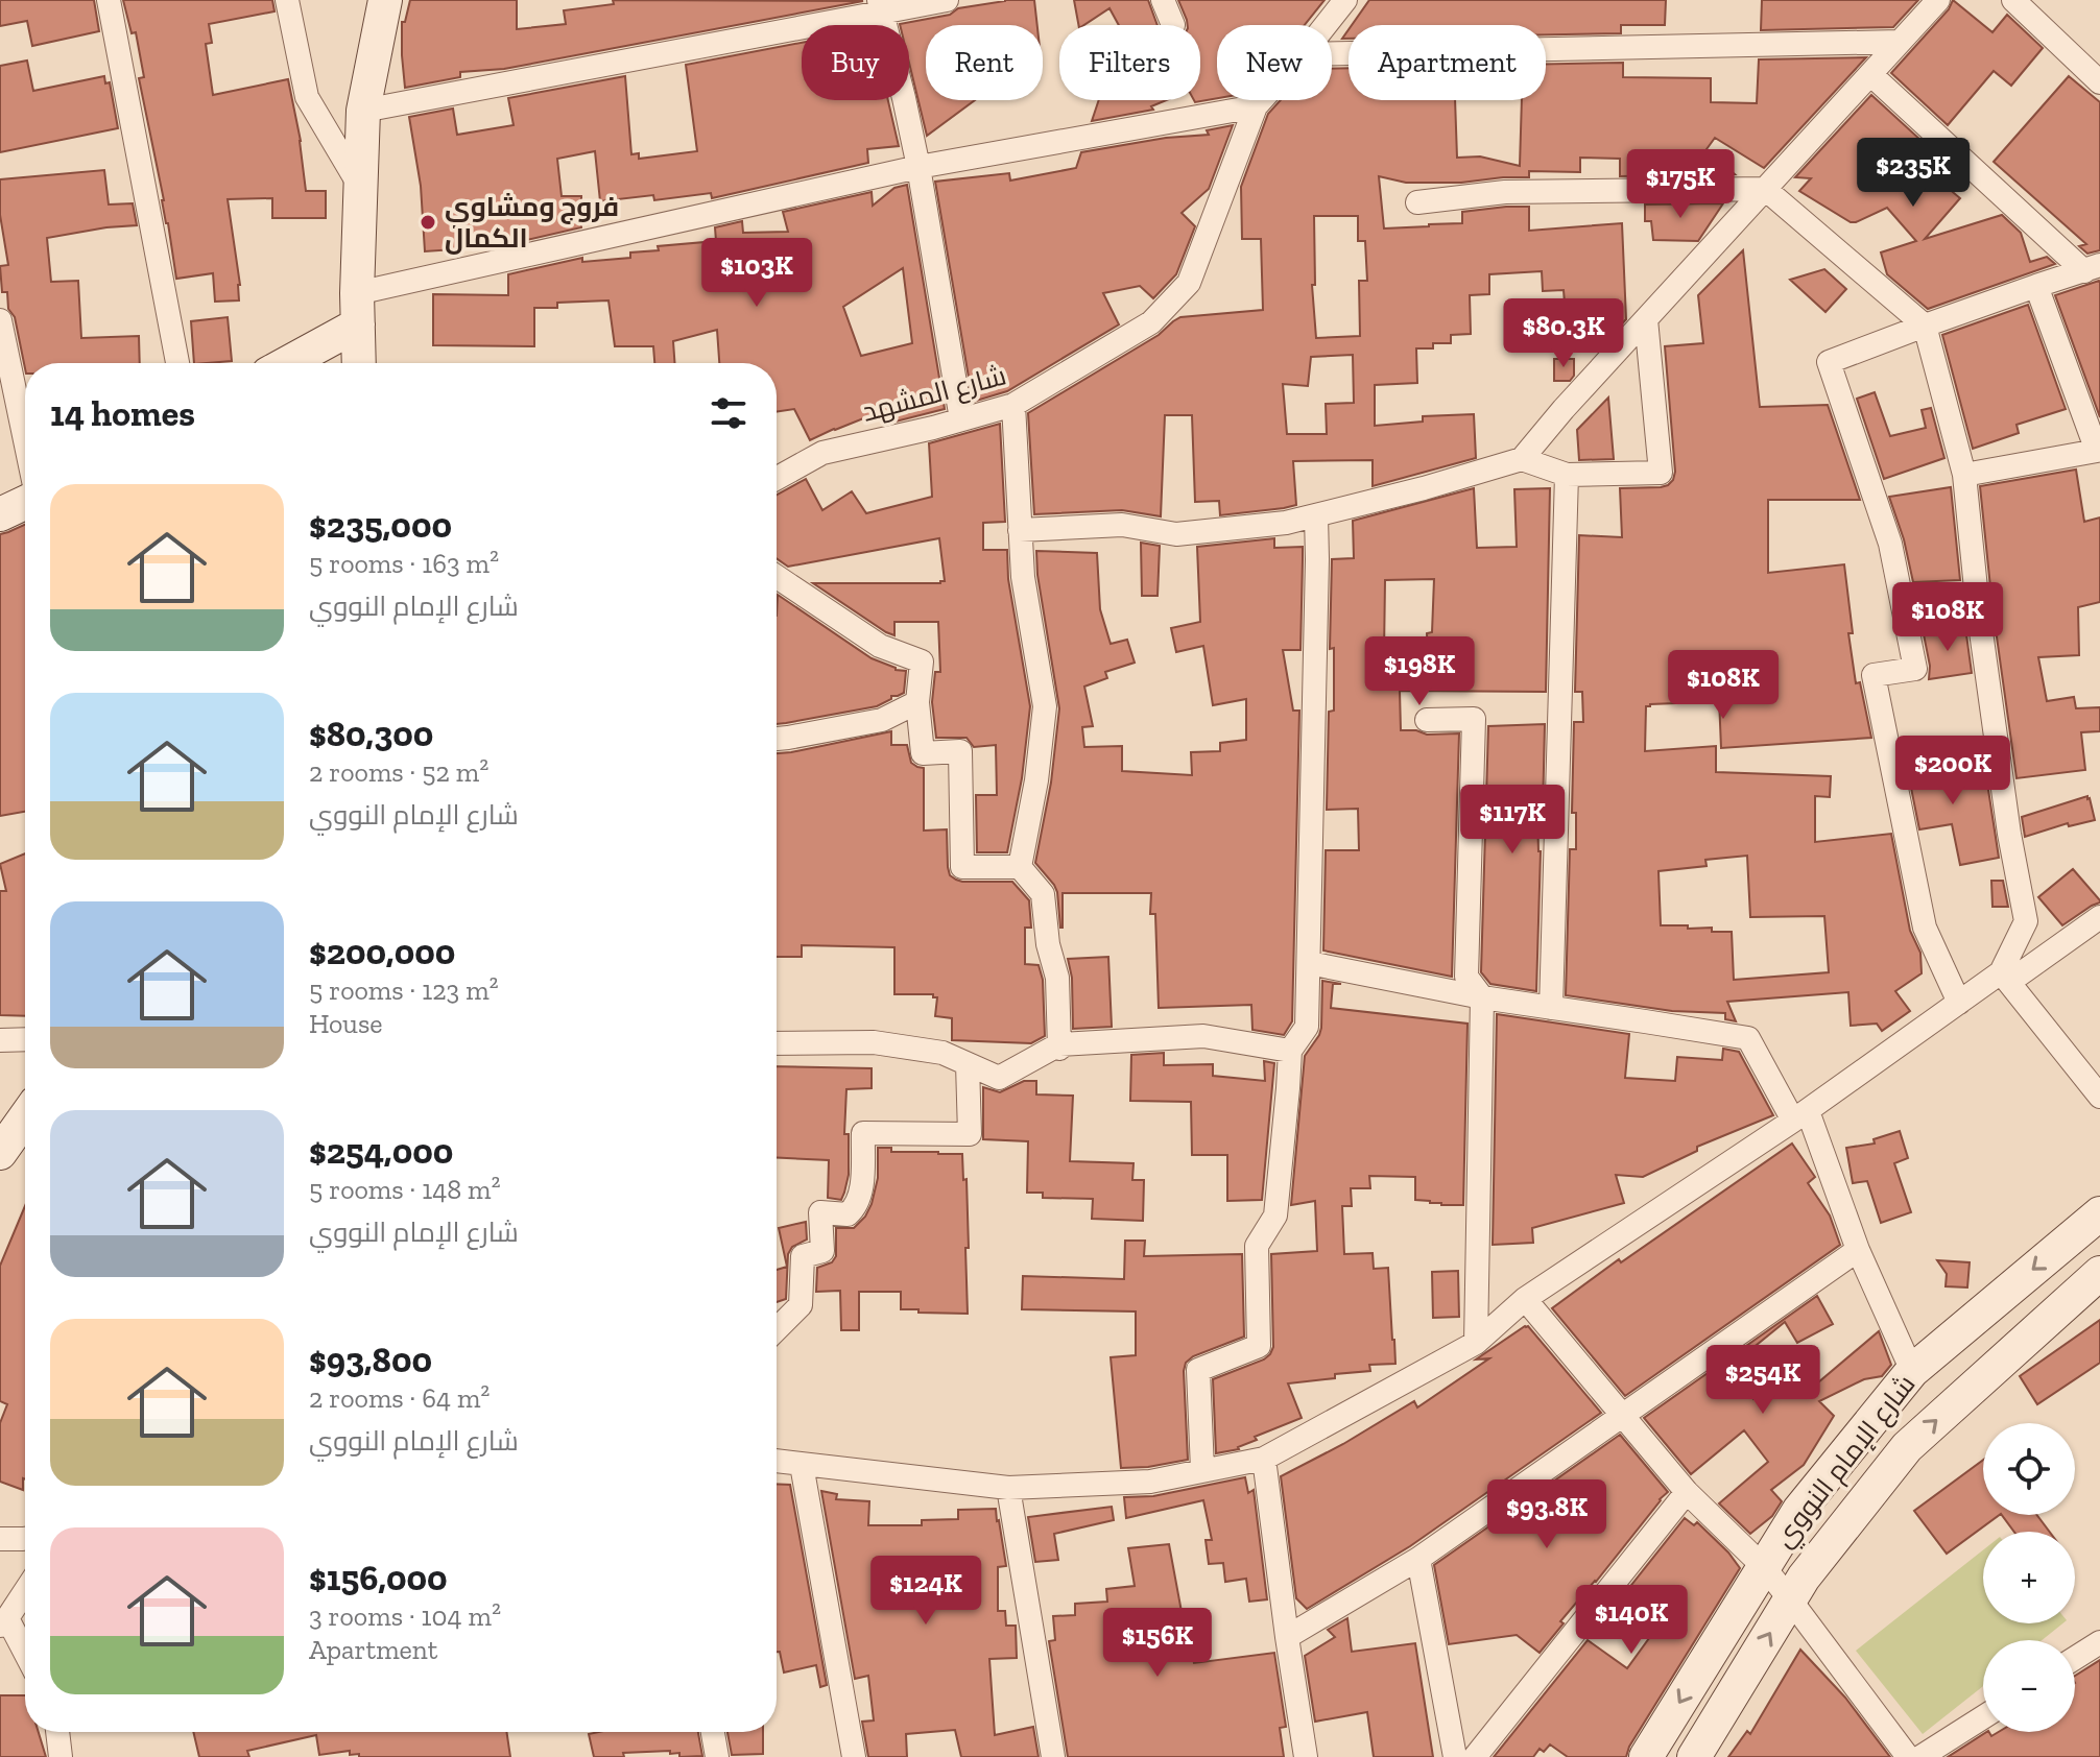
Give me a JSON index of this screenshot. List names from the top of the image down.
{
  "streets": {
    "street": ["شارع المشهد", "شارع الإمام النووي"]
  },
  "places": ["فروج ومشاوي الكمال"],
  "page": {
    "chip": [
      "Buy",
      "Rent",
      "Filters",
      "New",
      "Apartment"
    ],
    "price": [
      "$235K",
      "$175K",
      "$103K",
      "$80.3K",
      "$108K",
      "$198K",
      "$108K",
      "$200K",
      "$117K",
      "$254K",
      "$93.8K",
      "$124K",
      "$140K",
      "$156K"
    ],
    "heading": "14 homes",
    "list": [
      {
        "name": "$235,000",
        "note": "5 rooms · 163 m² · شارع الإمام النووي"
      },
      {
        "name": "$80,300",
        "note": "2 rooms · 52 m² · شارع الإمام النووي"
      },
      {
        "name": "$200,000",
        "note": "5 rooms · 123 m² · House"
      },
      {
        "name": "$254,000",
        "note": "5 rooms · 148 m² · شارع الإمام النووي"
      },
      {
        "name": "$93,800",
        "note": "2 rooms · 64 m² · شارع الإمام النووي"
      },
      {
        "name": "$156,000",
        "note": "3 rooms · 104 m² · Apartment"
      }
    ],
    "map_buttons": ["+", "−"]
  }
}
